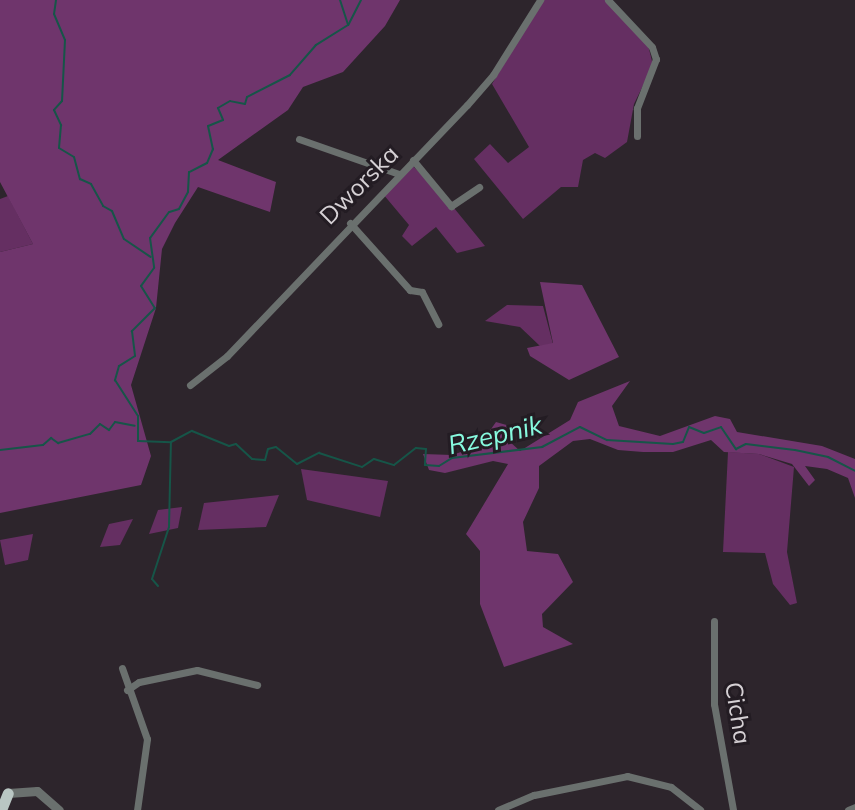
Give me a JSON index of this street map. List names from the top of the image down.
{
  "streets": {
    "street": ["Dworska", "Cicha"]
  },
  "water": ["Rzepnik"]
}
